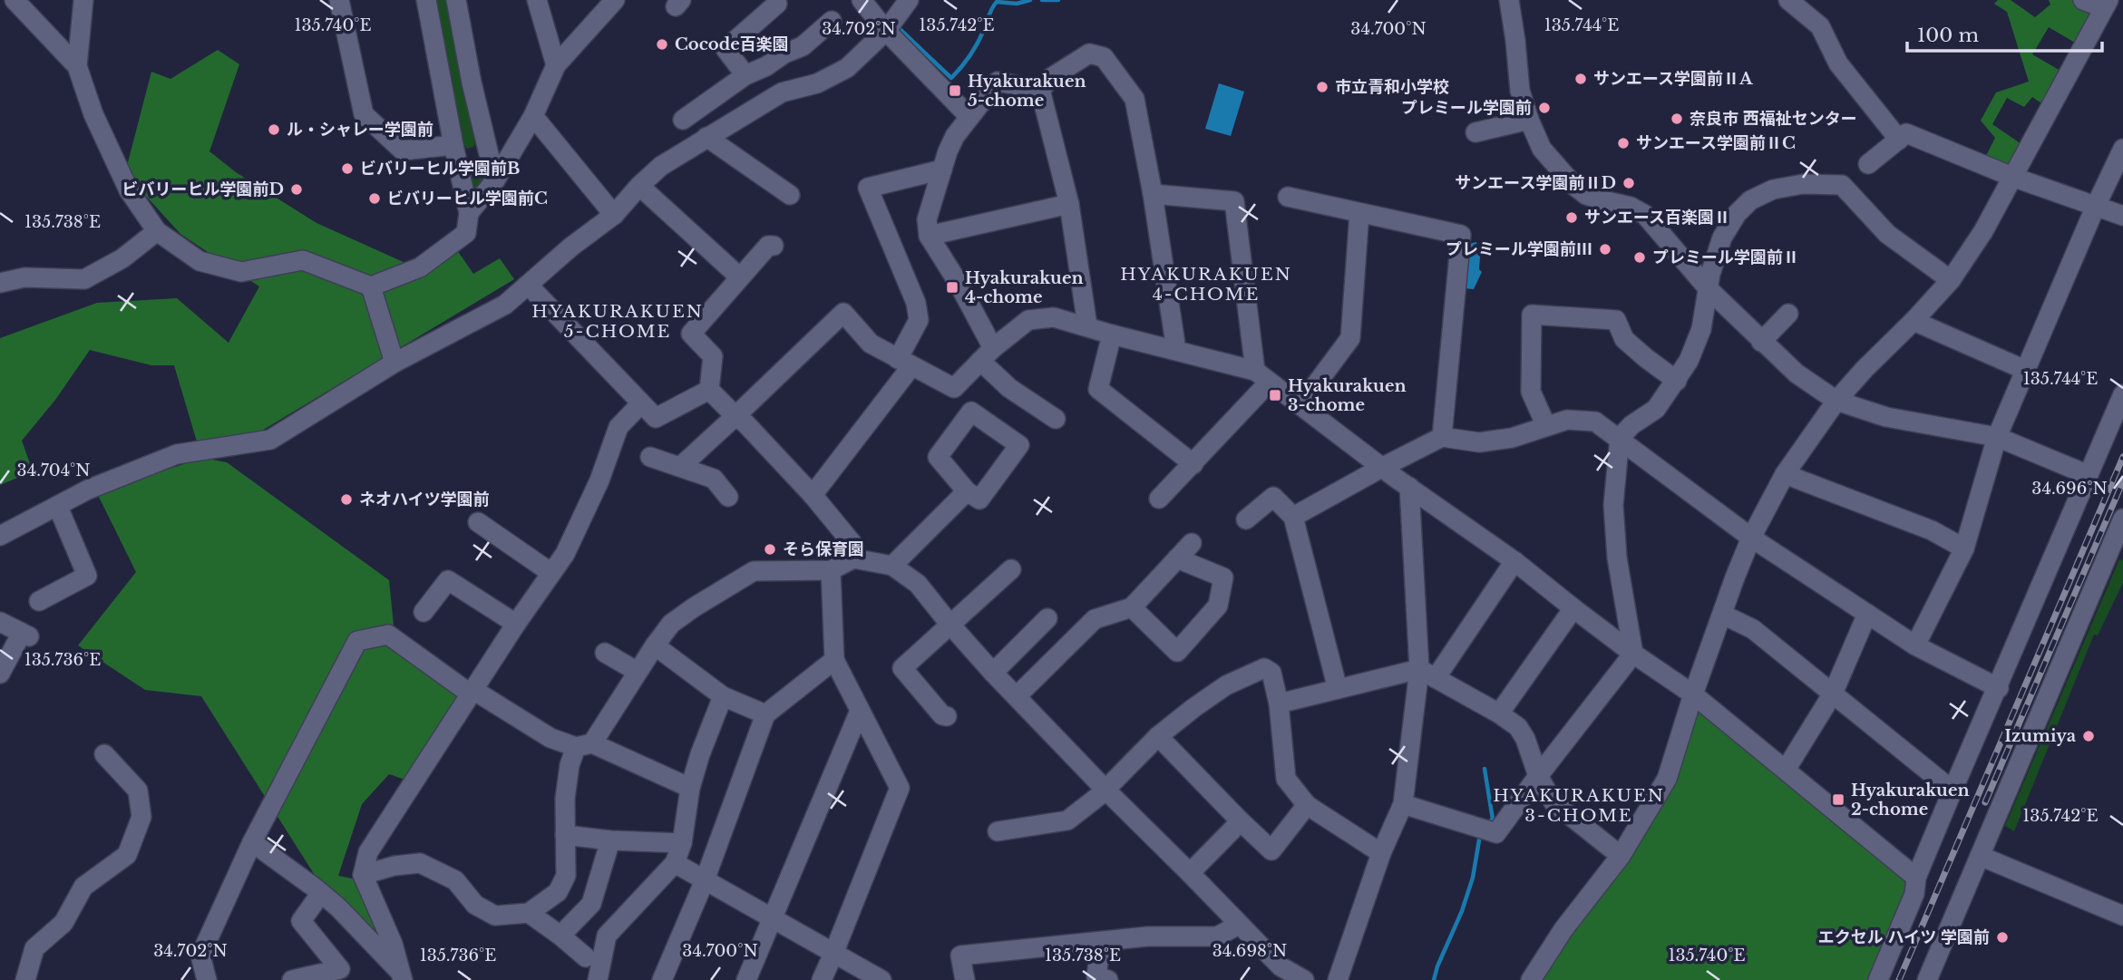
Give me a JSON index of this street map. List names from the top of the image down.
{
  "districts": ["HYAKURAKUEN 4-CHOME", "HYAKURAKUEN 5-CHOME", "HYAKURAKUEN 3-CHOME"],
  "places": {
    "other": [
      "Cocode百楽園",
      "サンエース学園前ⅡA",
      "市立青和小学校",
      "プレミール学園前",
      "奈良市 西福祉センター",
      "ル・シャレー学園前",
      "サンエース学園前ⅡC",
      "ビバリーヒル学園前B",
      "サンエース学園前ⅡD",
      "ビバリーヒル学園前D",
      "ビバリーヒル学園前C",
      "サンエース百楽園Ⅱ",
      "プレミール学園前Ⅲ",
      "プレミール学園前Ⅱ",
      "ネオハイツ学園前",
      "そら保育園",
      "Izumiya",
      "エクセル ハイツ 学園前"
    ],
    "transit": [
      "Hyakurakuen 5-chome",
      "Hyakurakuen 4-chome",
      "Hyakurakuen 3-chome",
      "Hyakurakuen 2-chome"
    ]
  },
  "scale_bar": "100 m",
  "coordinates": [
    "135.742°E",
    "135.744°E",
    "135.740°E",
    "34.702°N",
    "34.700°N",
    "135.738°E",
    "34.704°N",
    "34.696°N",
    "135.736°E",
    "34.698°N"
  ]
}
